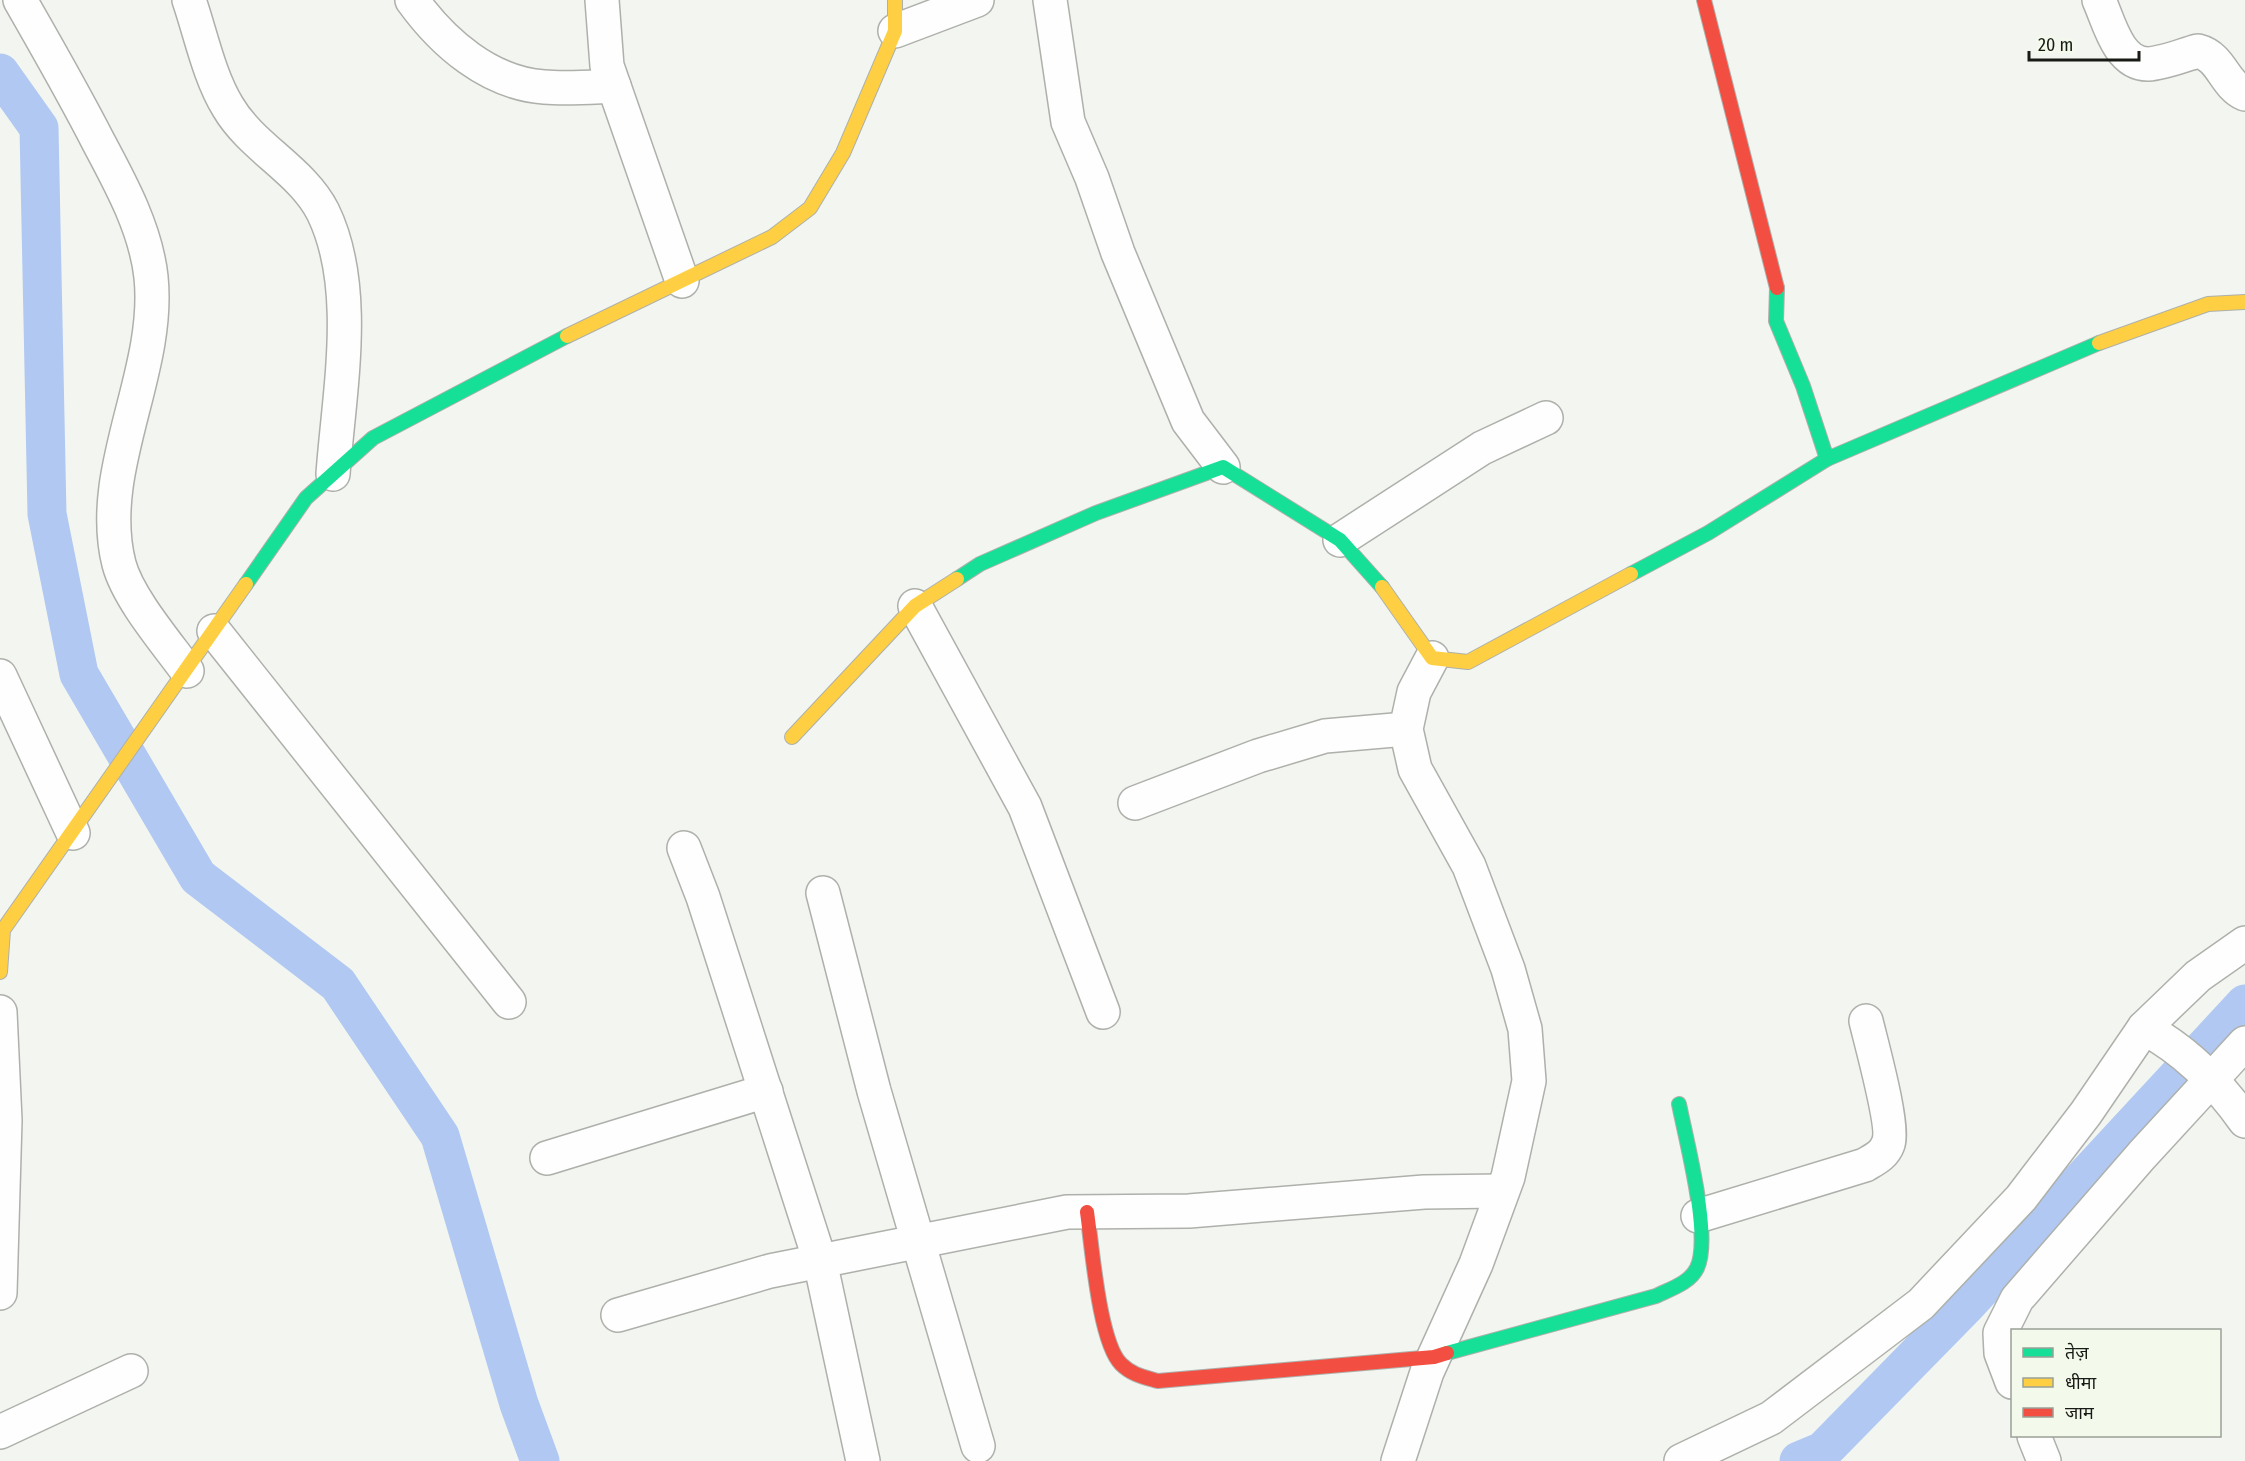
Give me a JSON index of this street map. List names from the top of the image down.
{
  "legend": ["तेज़", "धीमा", "जाम"],
  "scale_bar": "20 m"
}
